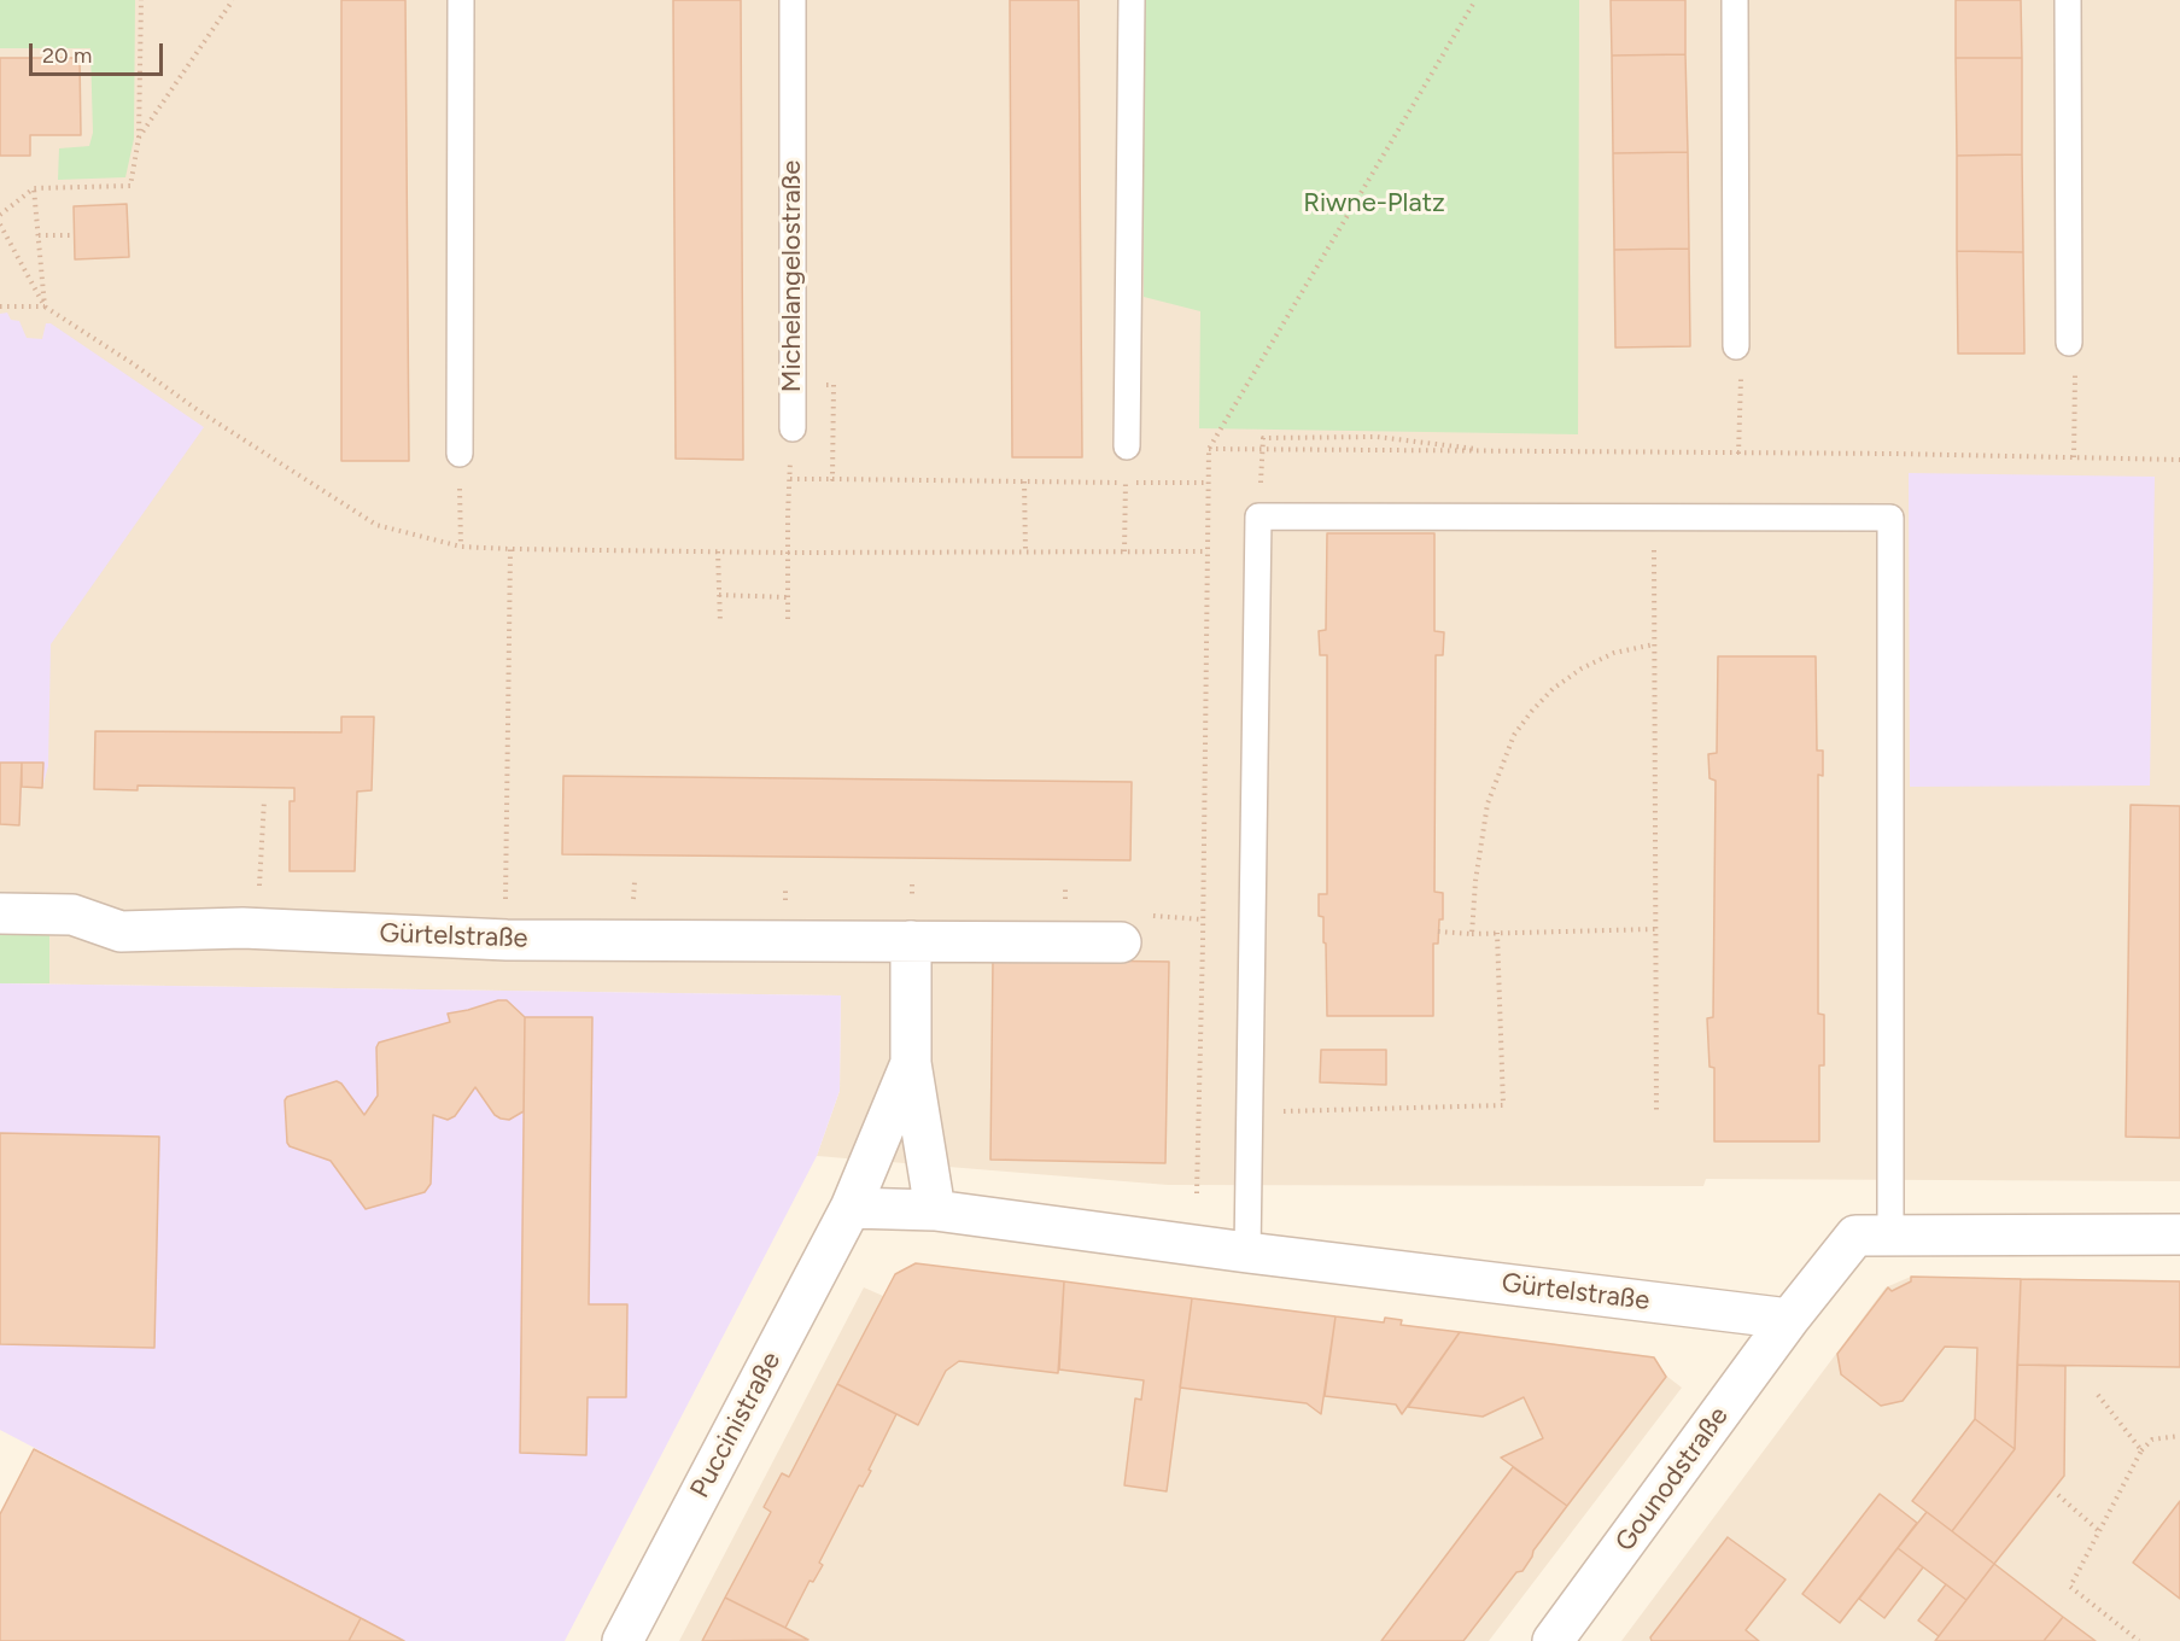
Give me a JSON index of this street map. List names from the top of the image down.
{
  "streets": {
    "street": ["Gürtelstraße", "Puccinistraße", "Gounodstraße"],
    "lane": ["Michelangelostraße"]
  },
  "crossings": [
    ["Gürtelstraße", "Puccinistraße"],
    ["Gürtelstraße", "Gounodstraße"]
  ],
  "parks": ["Riwne-Platz"],
  "scale_bar": "20 m"
}
